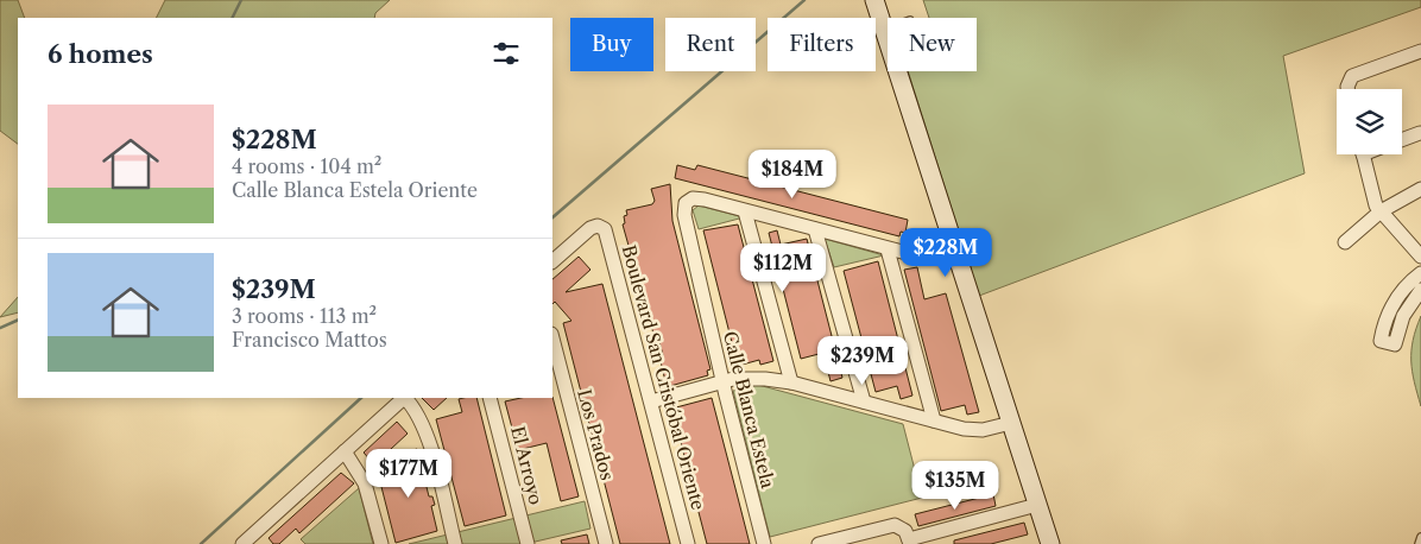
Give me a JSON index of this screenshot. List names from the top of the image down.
{
  "streets": {
    "street": [
      "Boulevard San Cristóbal Oriente",
      "Calle Blanca Estela",
      "Los Prados",
      "El Arroyo"
    ]
  },
  "page": {
    "chip": [
      "Buy",
      "Rent",
      "Filters",
      "New"
    ],
    "heading": "6 homes",
    "list": [
      {
        "name": "$228M",
        "note": "4 rooms · 104 m² · Calle Blanca Estela Oriente"
      },
      {
        "name": "$239M",
        "note": "3 rooms · 113 m² · Francisco Mattos"
      }
    ],
    "price": [
      "$184M",
      "$228M",
      "$112M",
      "$239M",
      "$177M",
      "$135M"
    ]
  }
}
